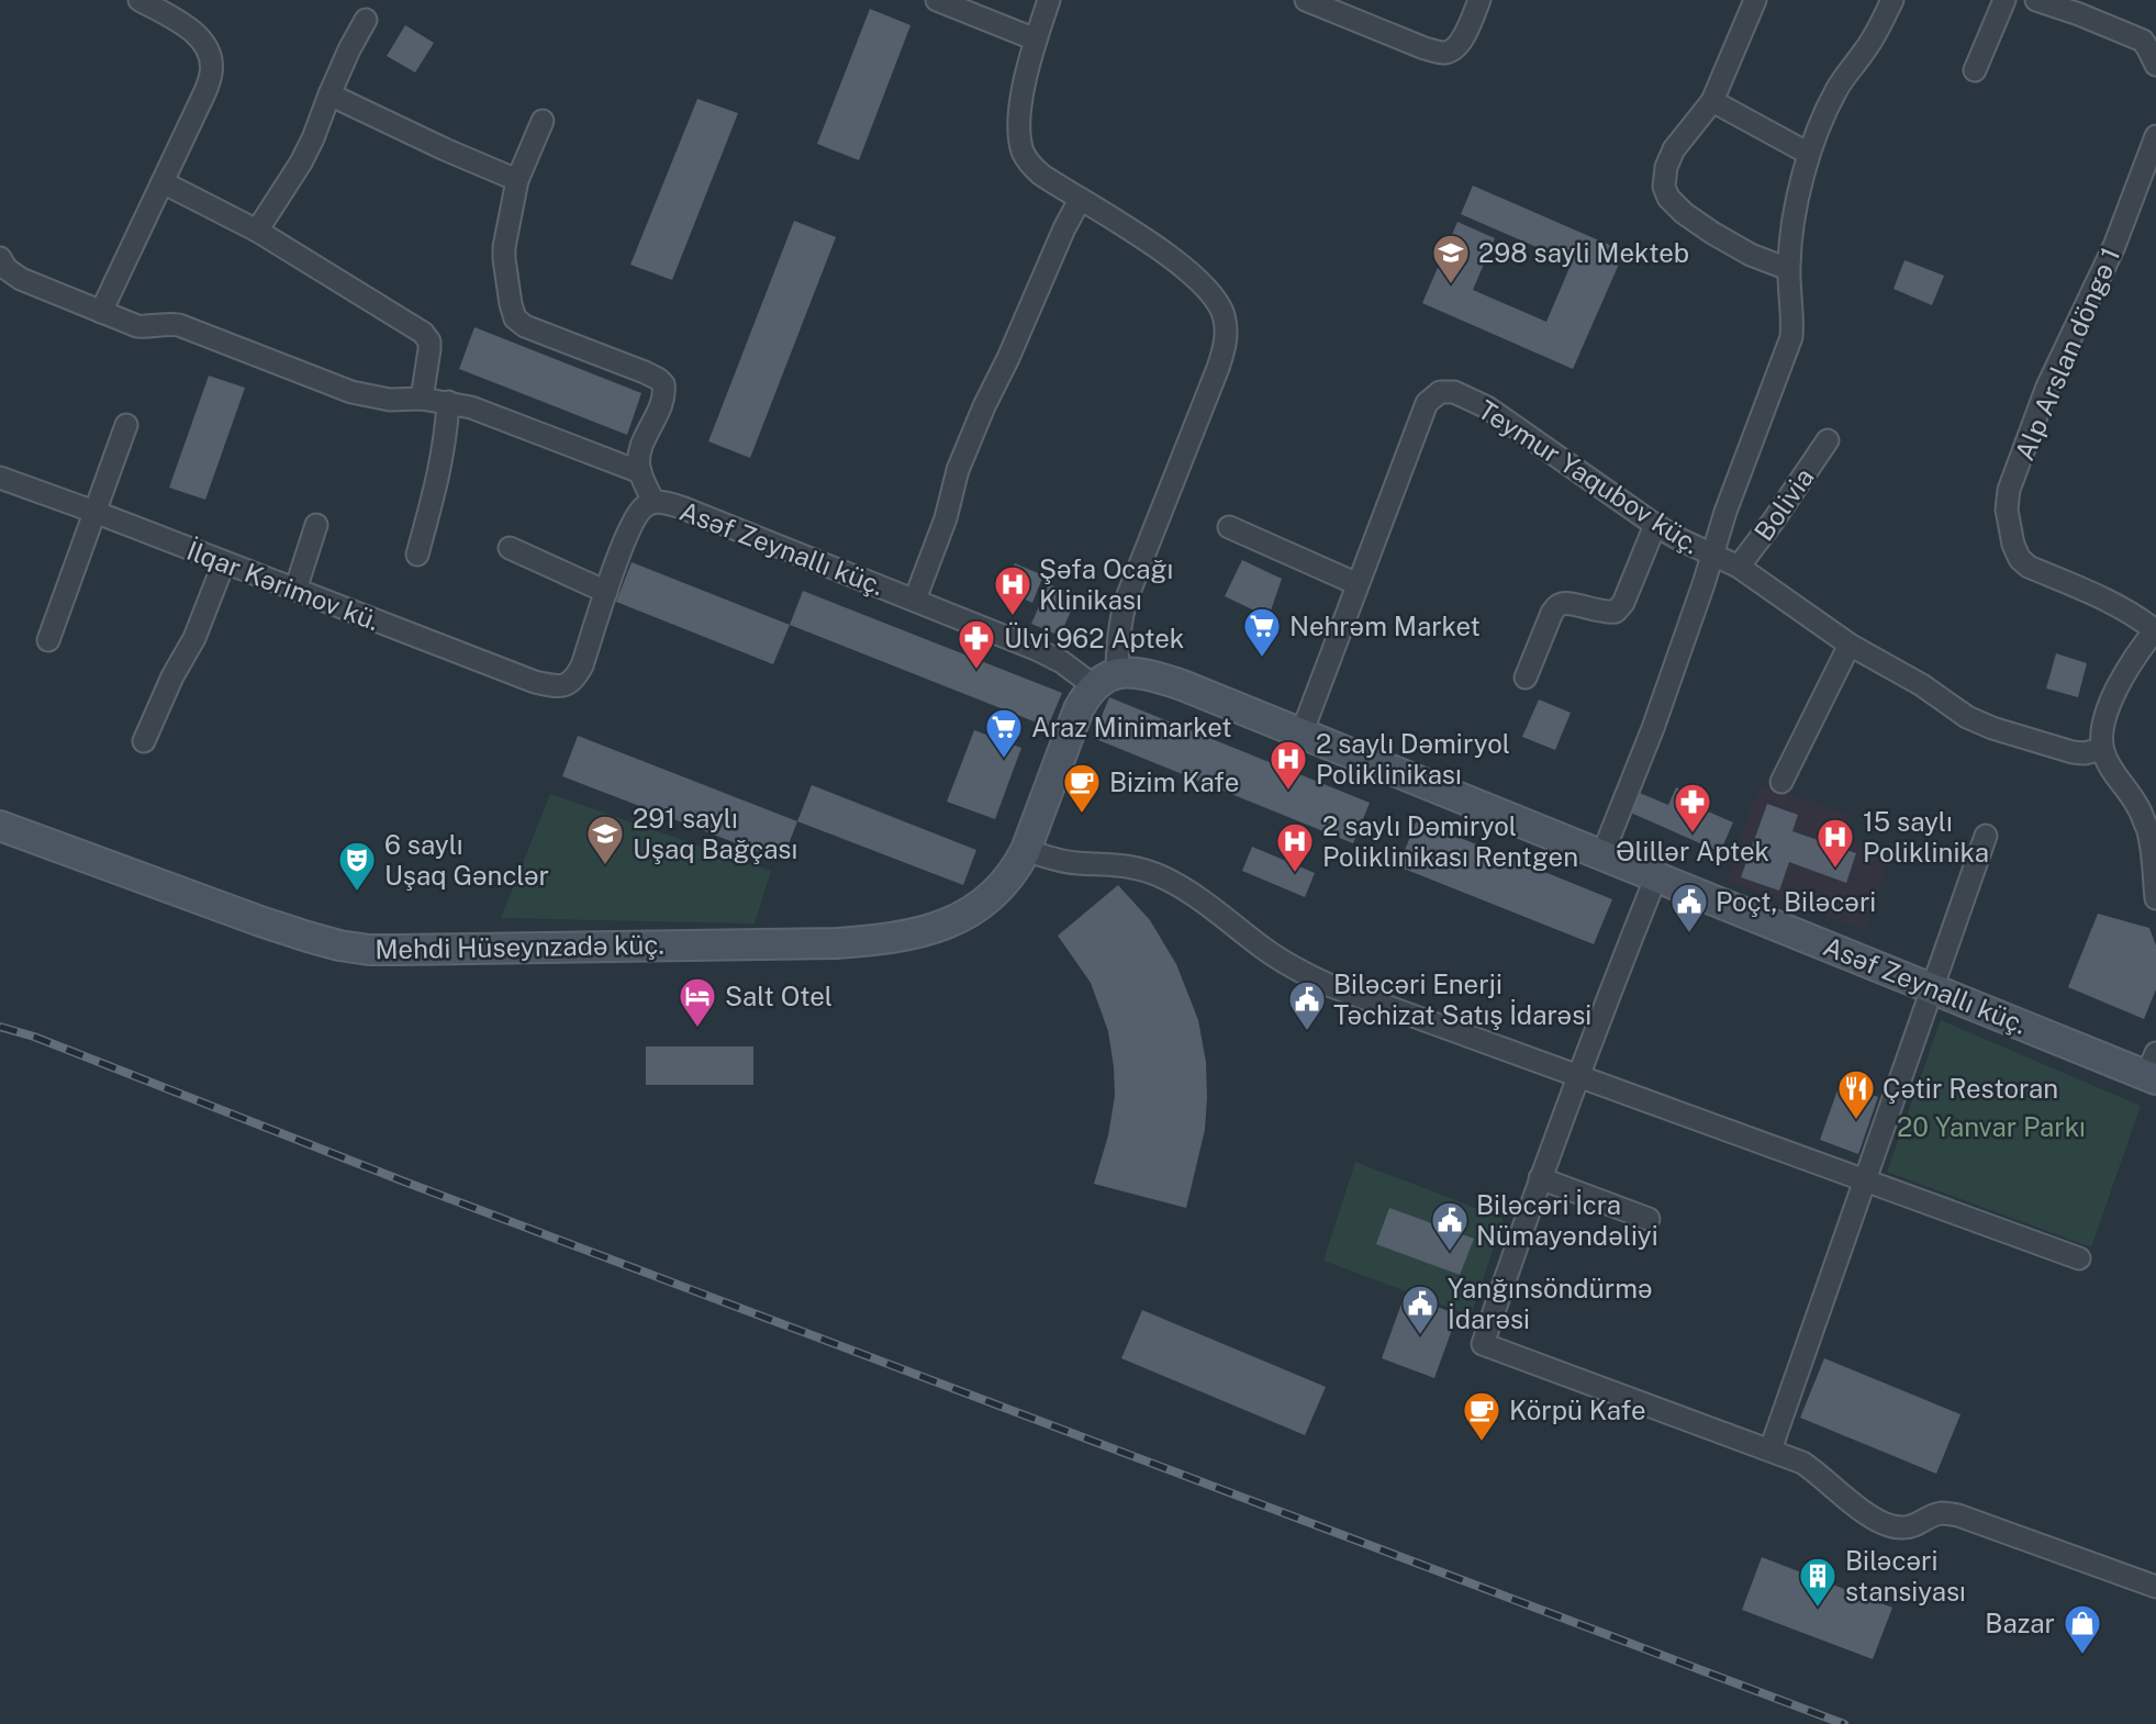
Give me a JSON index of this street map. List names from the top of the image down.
{
  "streets": {
    "main road": ["Asəf Zeynallı küç.", "Mehdi Hüseynzadə küç."],
    "street": [
      "Alp Arslan döngə 1",
      "Teymur Yaqubov küç.",
      "Bolivia",
      "İlqar Kərimov kü."
    ]
  },
  "crossings": [
    ["Teymur Yaqubov küç.", "Bolivia"],
    ["Teymur Yaqubov küç.", "Asəf Zeynallı küç."],
    ["Asəf Zeynallı küç.", "İlqar Kərimov kü."]
  ],
  "parks": ["20 Yanvar Parkı"],
  "places": {
    "school or university": ["298 sayli Mekteb", "291 saylı Uşaq Bağçası"],
    "hospital": [
      "Şəfa Ocağı Klinikası",
      "2 saylı Dəmiryol Poliklinikası",
      "15 saylı Poliklinika",
      "2 saylı Dəmiryol Poliklinikası Rentgen"
    ],
    "supermarket": ["Nehrəm Market", "Araz Minimarket"],
    "pharmacy": ["Ülvi 962 Aptek", "Əlillər Aptek"],
    "cafe": ["Bizim Kafe", "Körpü Kafe"],
    "theatre": ["6 saylı Uşaq Gənclər"],
    "public building": [
      "Poçt, Biləcəri",
      "Biləcəri Enerji Təchizat Satış İdarəsi",
      "Biləcəri İcra Nümayəndəliyi",
      "Yanğınsöndürmə İdarəsi"
    ],
    "hotel": ["Salt Otel"],
    "restaurant": ["Çətir Restoran"],
    "building": ["Biləcəri stansiyası"],
    "shop": ["Bazar"]
  }
}
